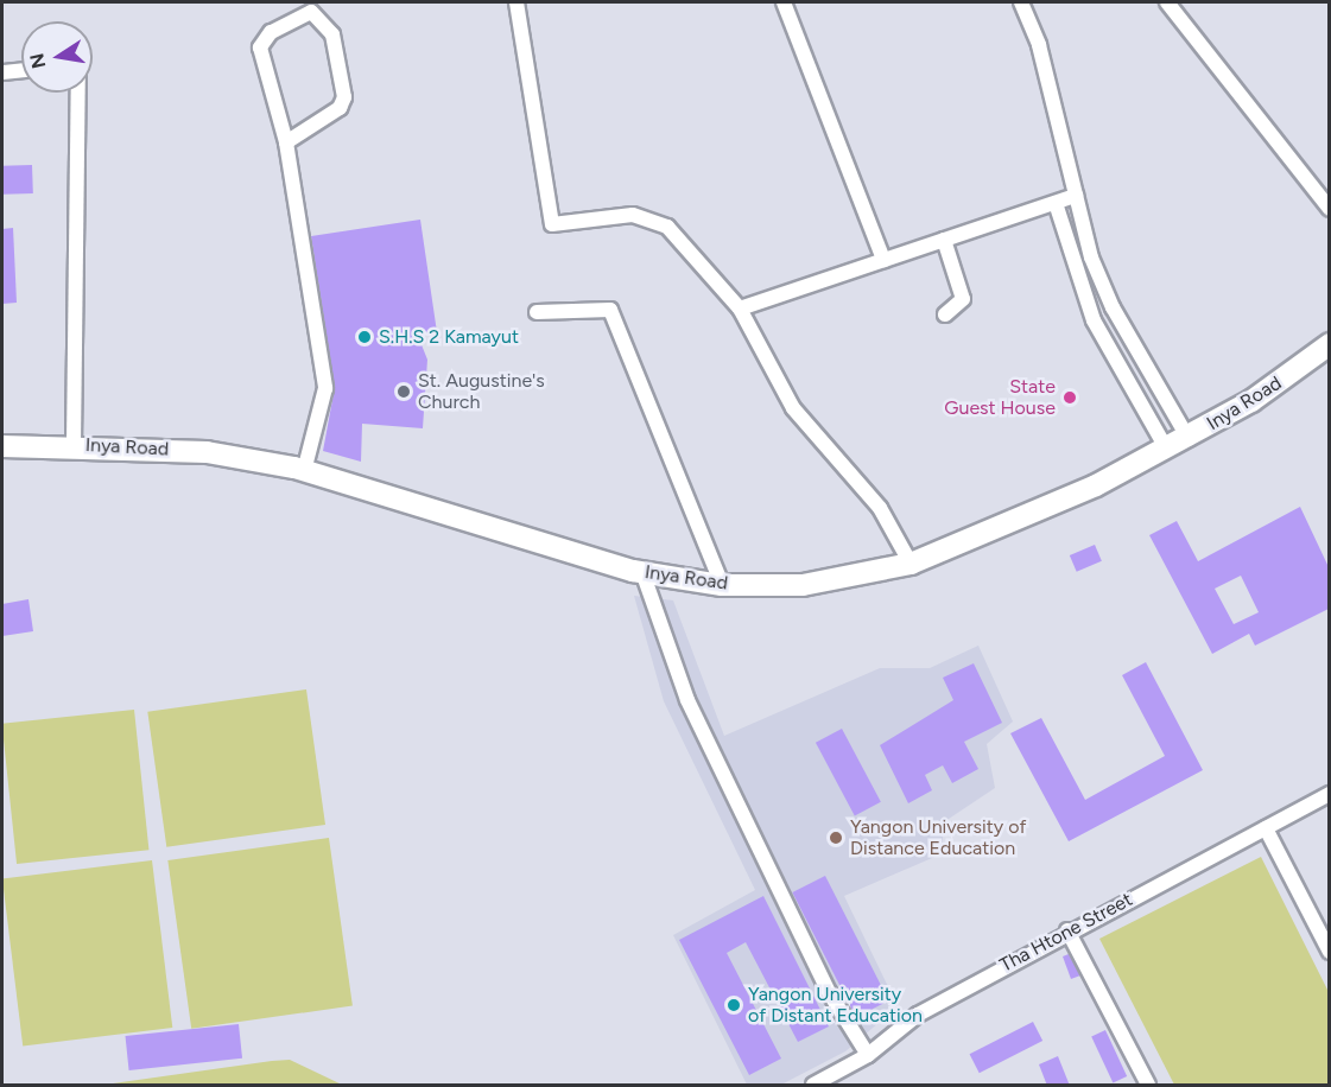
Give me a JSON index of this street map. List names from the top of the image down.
{
  "streets": {
    "main road": ["Inya Road"],
    "street": ["Tha Htone Street"]
  },
  "places": [
    "S.H.S 2 Kamayut",
    "St. Augustine's Church",
    "State Guest House",
    "Yangon University of Distance Education",
    "Yangon University of Distant Education"
  ],
  "north": "left"
}
